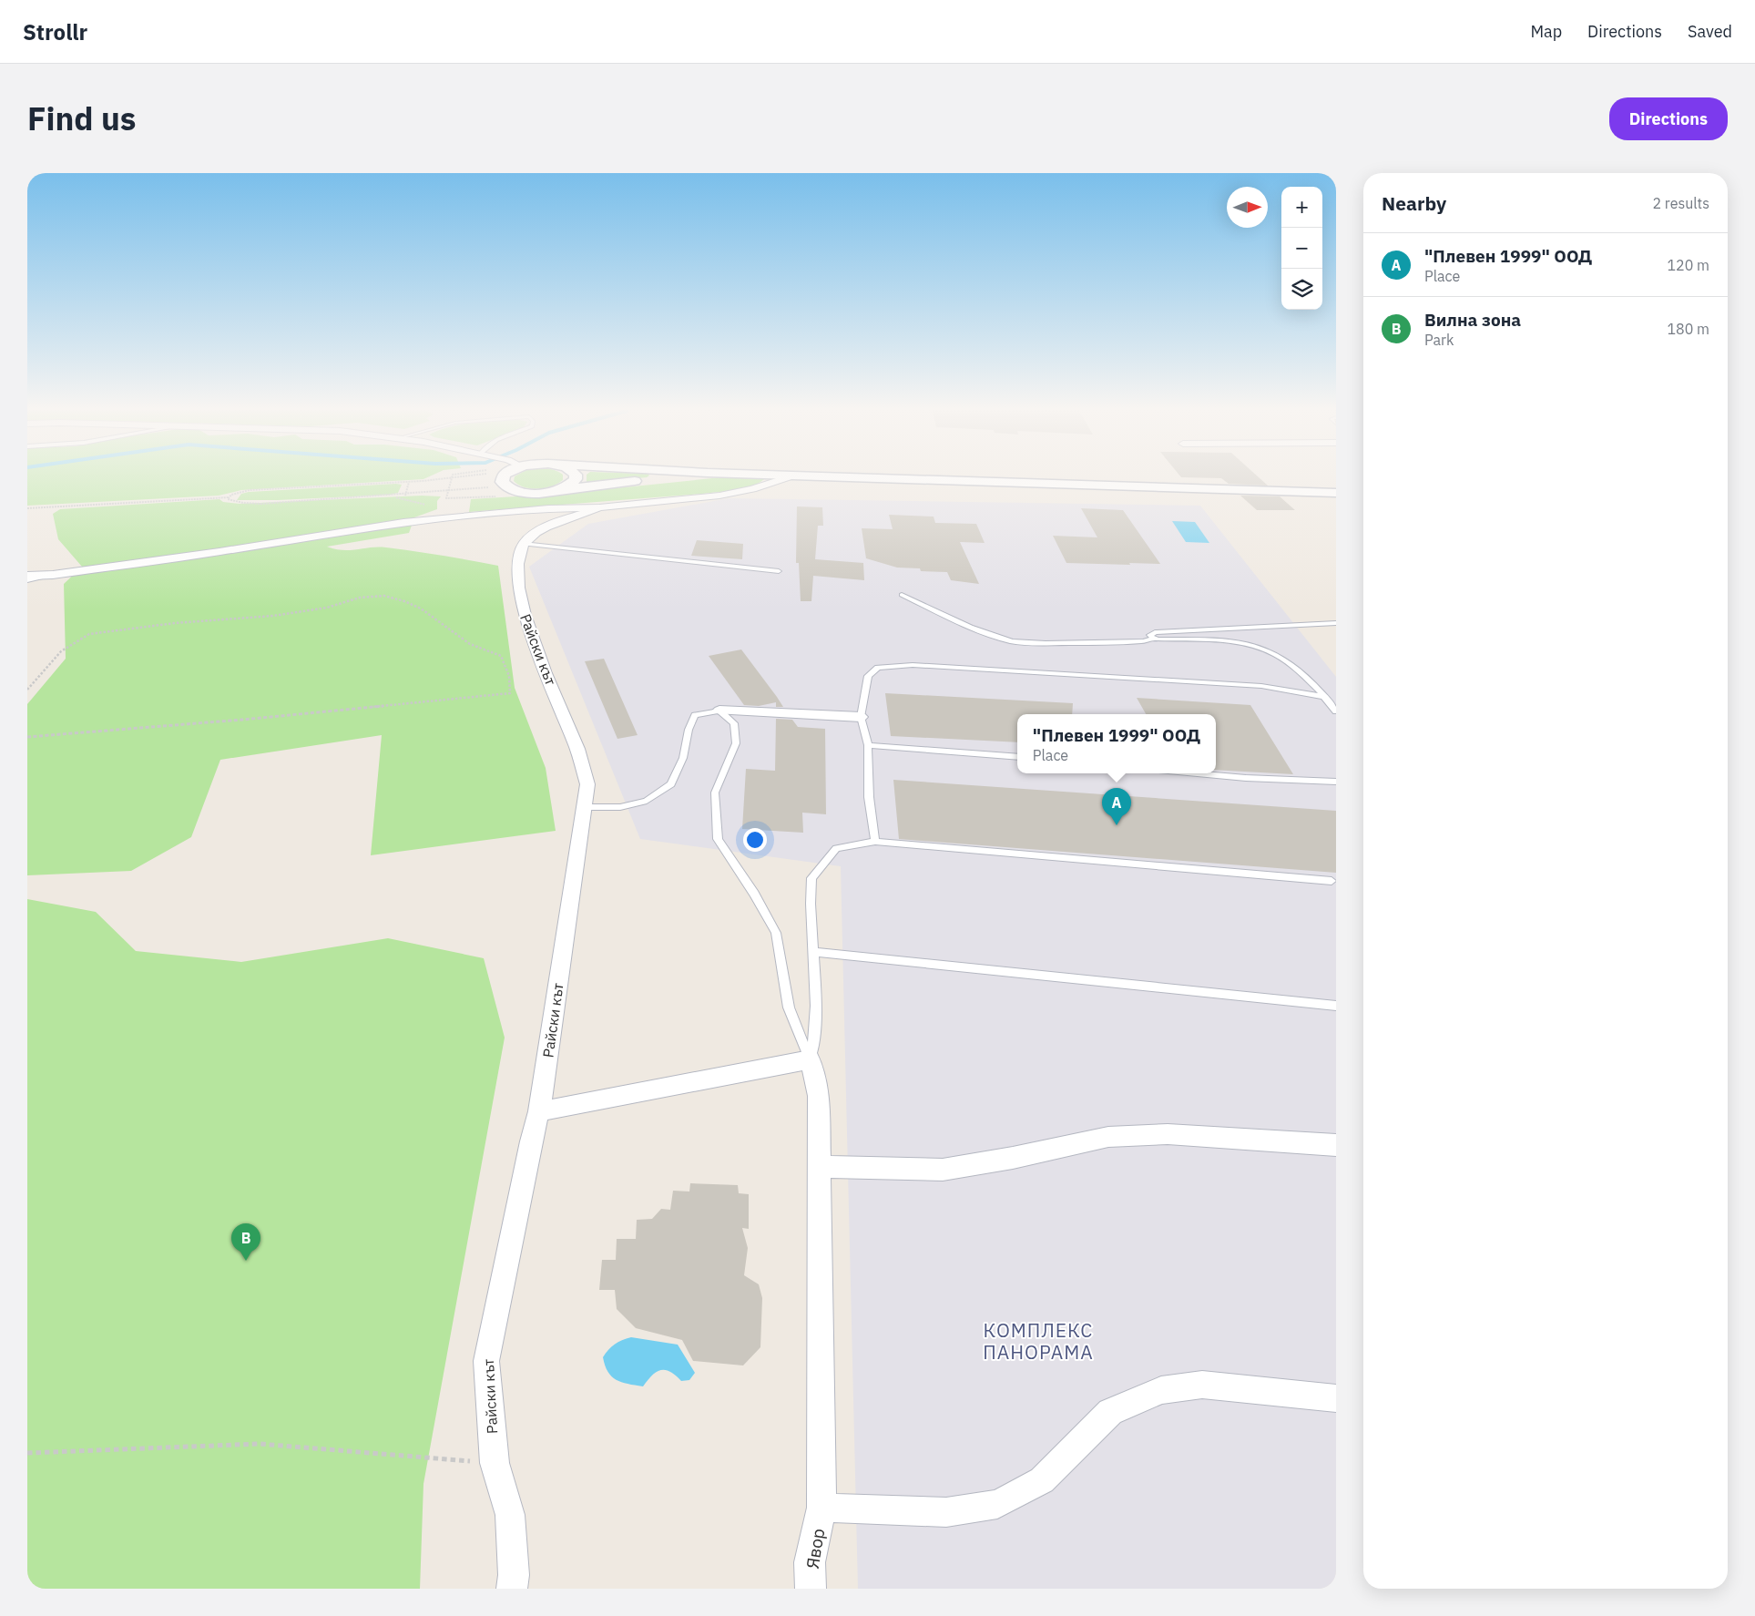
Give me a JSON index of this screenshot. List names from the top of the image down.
{
  "streets": {
    "street": ["Райски кът", "Явор"]
  },
  "districts": ["КОМПЛЕКС ПАНОРАМА"],
  "north": "right",
  "page": {
    "header": "Strollr",
    "nav": ["Map", "Directions", "Saved"],
    "title": "Find us",
    "buttons": "Directions",
    "heading": ["Nearby", "2 results"],
    "map_buttons": ["+", "−"],
    "list": [
      {
        "mark": "A",
        "name": "\"Плевен 1999\" ООД",
        "note": "Place",
        "value": "120 m"
      },
      {
        "mark": "B",
        "name": "Вилна зона",
        "note": "Park",
        "value": "180 m"
      }
    ],
    "popup": ["\"Плевен 1999\" ООД", "Place"],
    "pins": ["A", "B"]
  }
}
